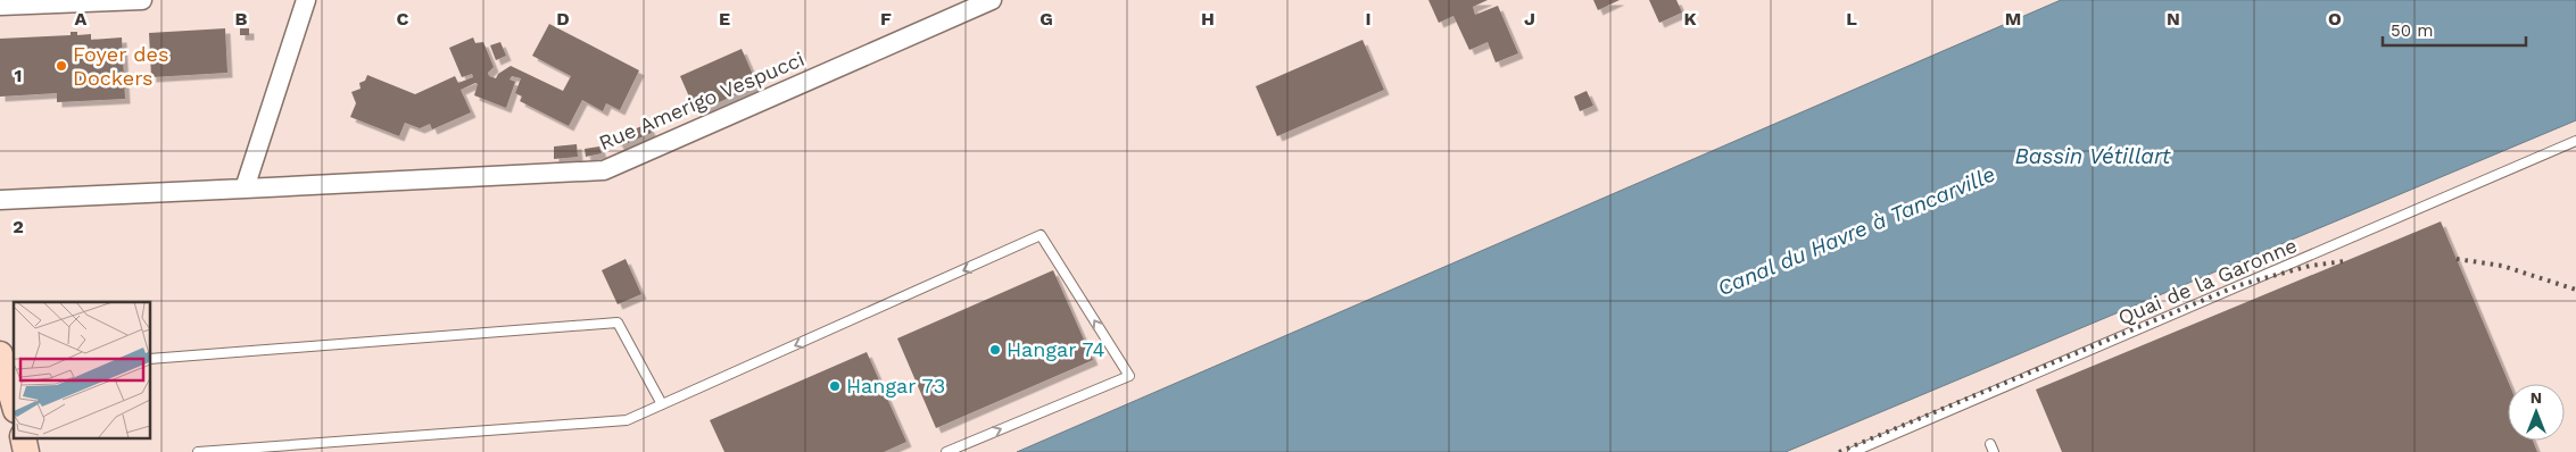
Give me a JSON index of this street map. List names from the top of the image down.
{
  "streets": {
    "street": ["Rue Amerigo Vespucci"],
    "lane": ["Quai de la Garonne"]
  },
  "water": ["Bassin Vétillart", "Canal du Havre à Tancarville"],
  "places": ["Foyer des Dockers", "Hangar 74", "Hangar 73"],
  "scale_bar": "50 m",
  "north": "top",
  "grid": {
    "columns": [
      "A",
      "B",
      "C",
      "D",
      "E",
      "F",
      "G",
      "H",
      "I",
      "J",
      "K",
      "L",
      "M",
      "N",
      "O"
    ],
    "rows": ["1", "2"]
  }
}
